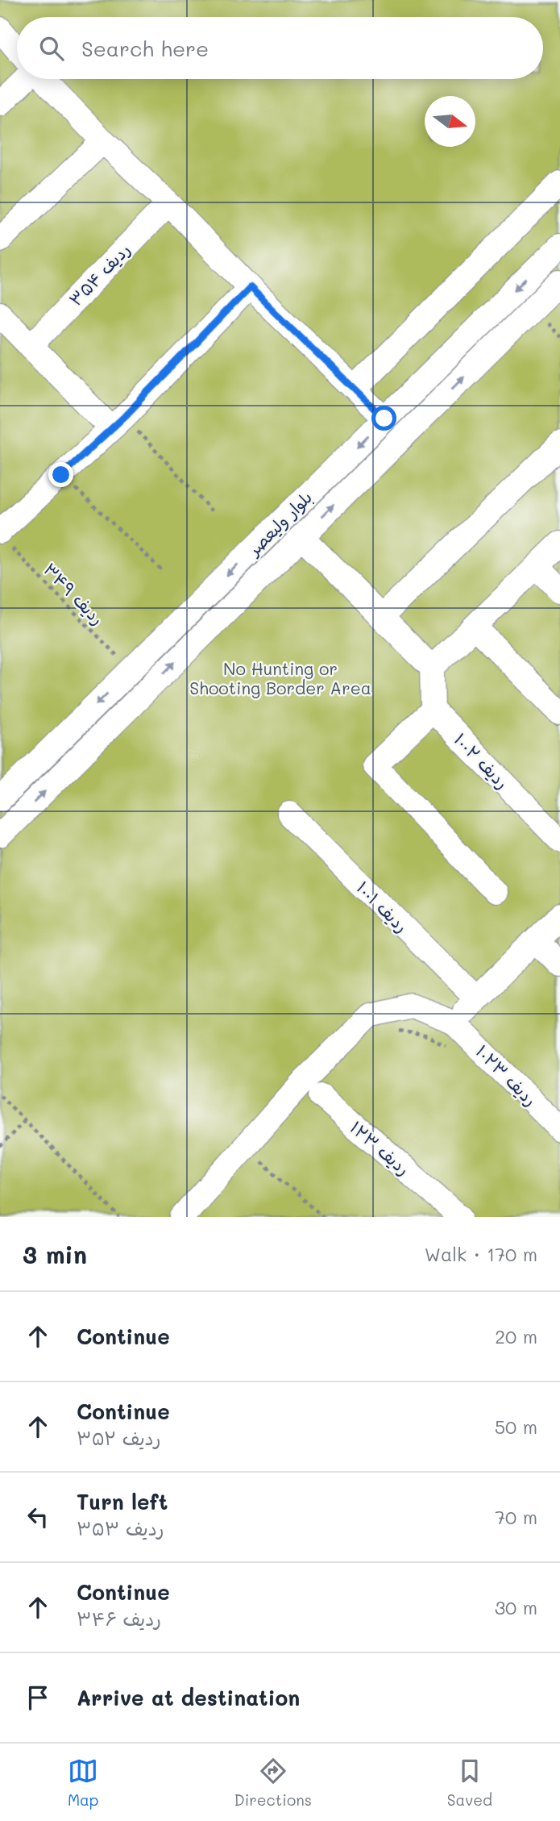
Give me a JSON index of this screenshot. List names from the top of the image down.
{
  "streets": {
    "street": [
      "ردیف ۳۵۴",
      "بلوار ولیعصر",
      "ردیف ۱۰۰۲",
      "ردیف ۱۰۰۱",
      "ردیف ۱۰۲۳",
      "ردیف ۱۲۳"
    ],
    "path": ["ردیف ۳۴۹"]
  },
  "crossings": [
    ["بلوار ولیعصر", "ردیف ۳۴۹"]
  ],
  "parks": ["No Hunting or Shooting Border Area"],
  "north": "right",
  "page": {
    "search": "Search here",
    "heading": ["3 min", "Walk · 170 m"],
    "list": [
      ["Continue", "20 m"],
      ["Continue", "ردیف ۳۵۲", "50 m"],
      ["Turn left", "ردیف ۳۵۳", "70 m"],
      ["Continue", "ردیف ۳۴۶", "30 m"],
      "Arrive at destination"
    ],
    "nav": ["Map", "Directions", "Saved"]
  }
}
